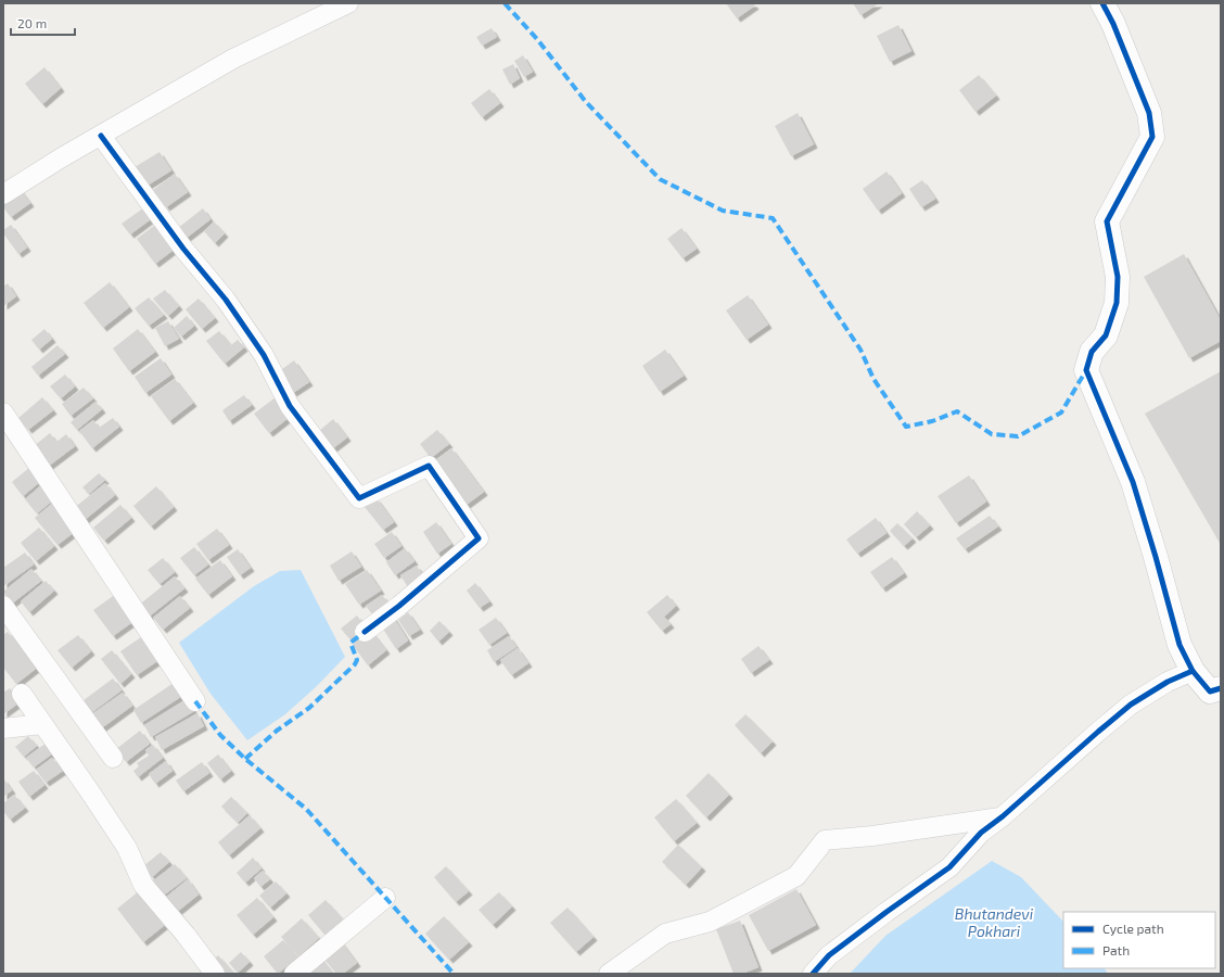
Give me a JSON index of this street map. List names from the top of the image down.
{
  "water": ["Bhutandevi Pokhari"],
  "legend": ["Cycle path", "Path"],
  "scale_bar": "20 m"
}
